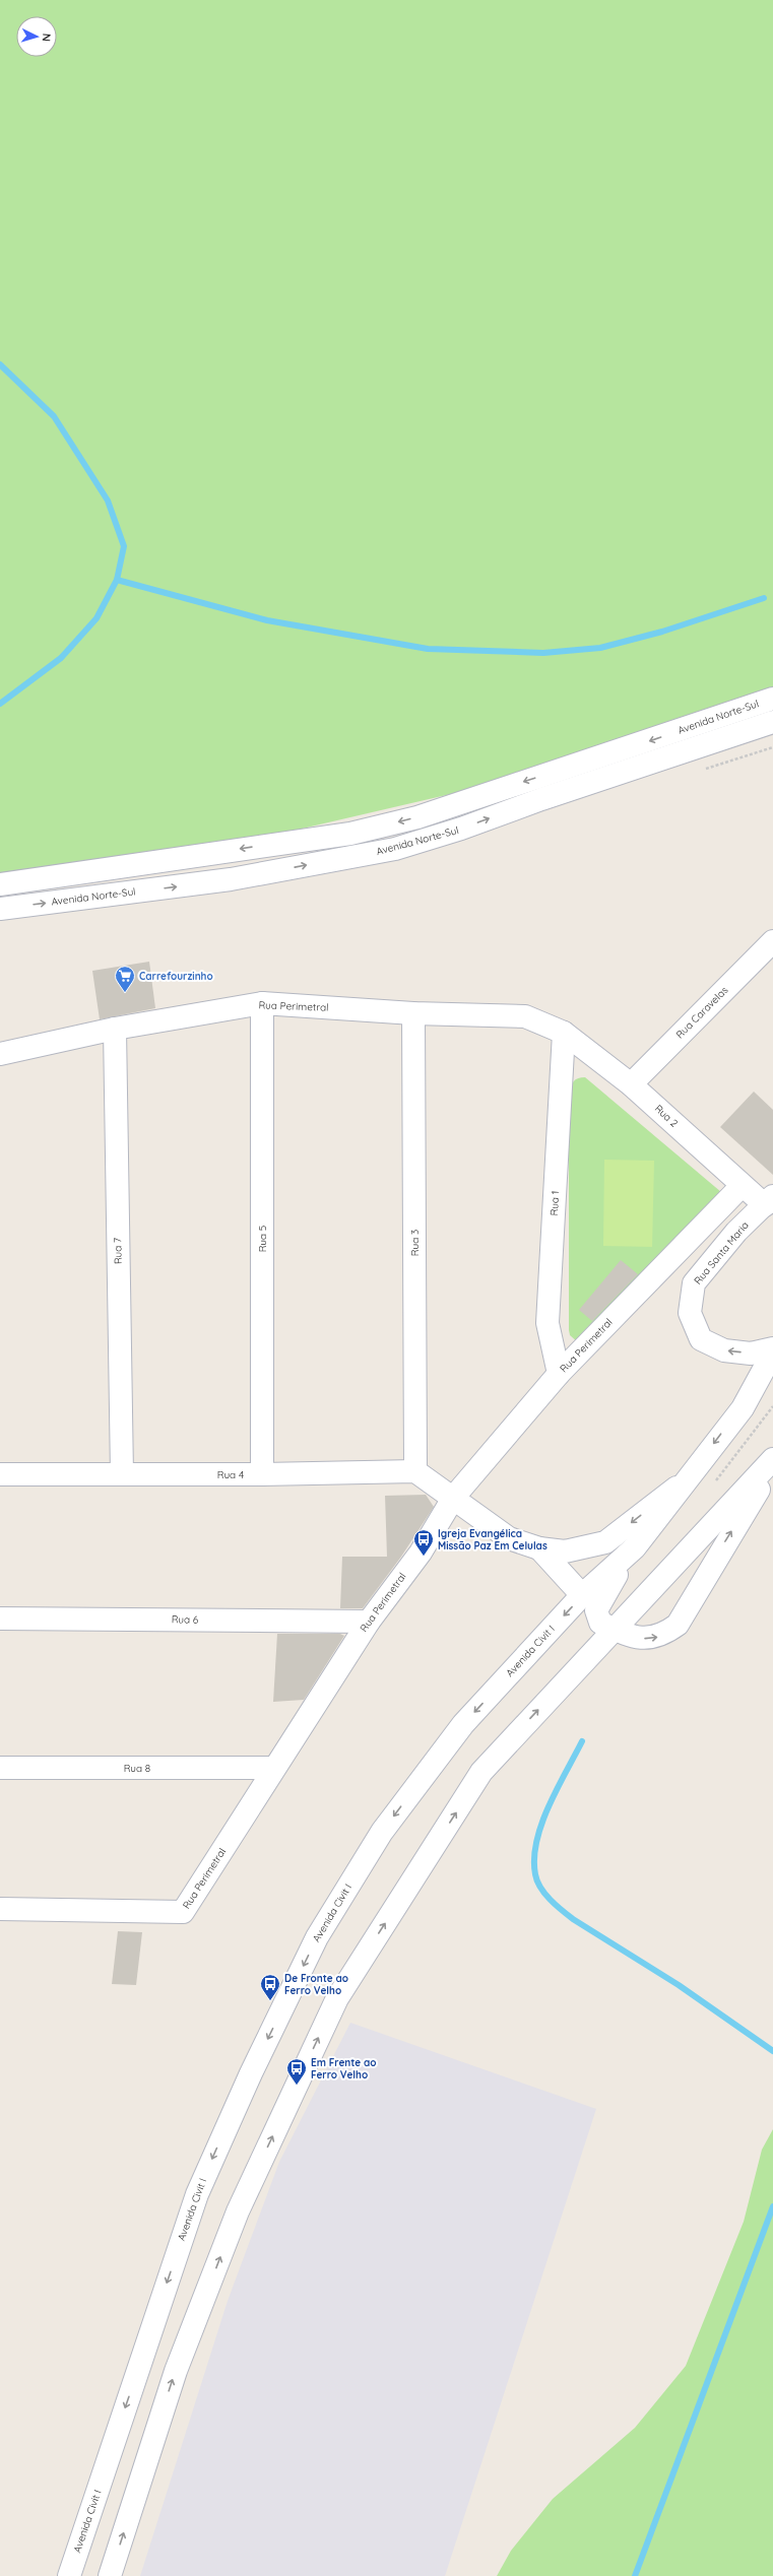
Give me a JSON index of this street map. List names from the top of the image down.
{
  "streets": {
    "street": [
      "Avenida Norte-Sul",
      "Rua Perimetral",
      "Rua Caravelas",
      "Rua 2",
      "Rua 1",
      "Rua 5",
      "Rua 3",
      "Rua 7",
      "Rua Santa Maria",
      "Rua 4",
      "Rua 6",
      "Avenida Civit I",
      "Rua 8"
    ]
  },
  "crossings": [
    ["Rua Perimetral", "Rua 2"],
    ["Rua Perimetral", "Rua 1"],
    ["Rua Perimetral", "Rua 5"],
    ["Rua Perimetral", "Rua 3"],
    ["Rua Perimetral", "Rua 7"],
    ["Rua Perimetral", "Rua 6"],
    ["Rua Perimetral", "Rua 8"],
    ["Rua Caravelas", "Rua 2"],
    ["Rua 2", "Rua 1"],
    ["Rua 2", "Rua Santa Maria"],
    ["Rua 5", "Rua 4"],
    ["Rua 3", "Rua 4"],
    ["Rua 7", "Rua 4"]
  ],
  "places": {
    "supermarket": ["Carrefourzinho"],
    "bus stop": ["Igreja Evangélica Missão Paz Em Celulas", "De Fronte ao Ferro Velho", "Em Frente ao Ferro Velho"]
  },
  "north": "right"
}
